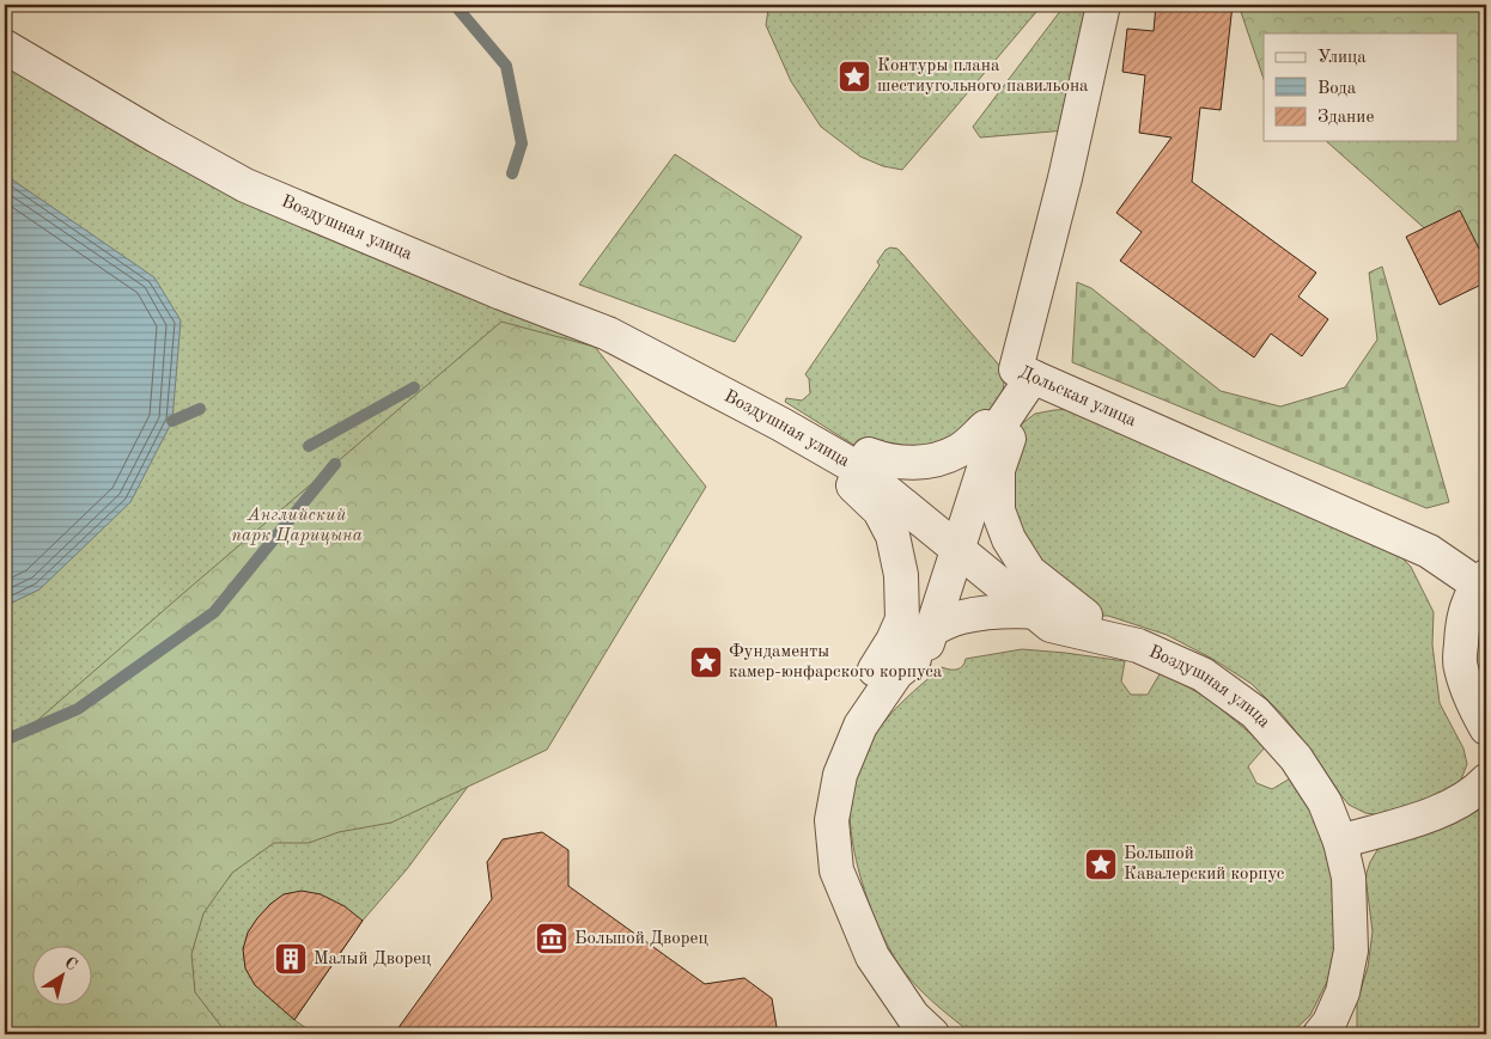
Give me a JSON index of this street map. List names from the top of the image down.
{
  "streets": {
    "street": ["Воздушная улица", "Дольская улица"]
  },
  "parks": ["Английский парк Царицына"],
  "places": {
    "place": ["Контуры плана шестиугольного павильона", "Фундаменты камер-юнфарского корпуса", "Большой Кавалерский корпус"],
    "museum": ["Большой Дворец"],
    "building": ["Малый Дворец"]
  },
  "legend": ["Улица", "Вода", "Здание"],
  "north": "top right"
}
